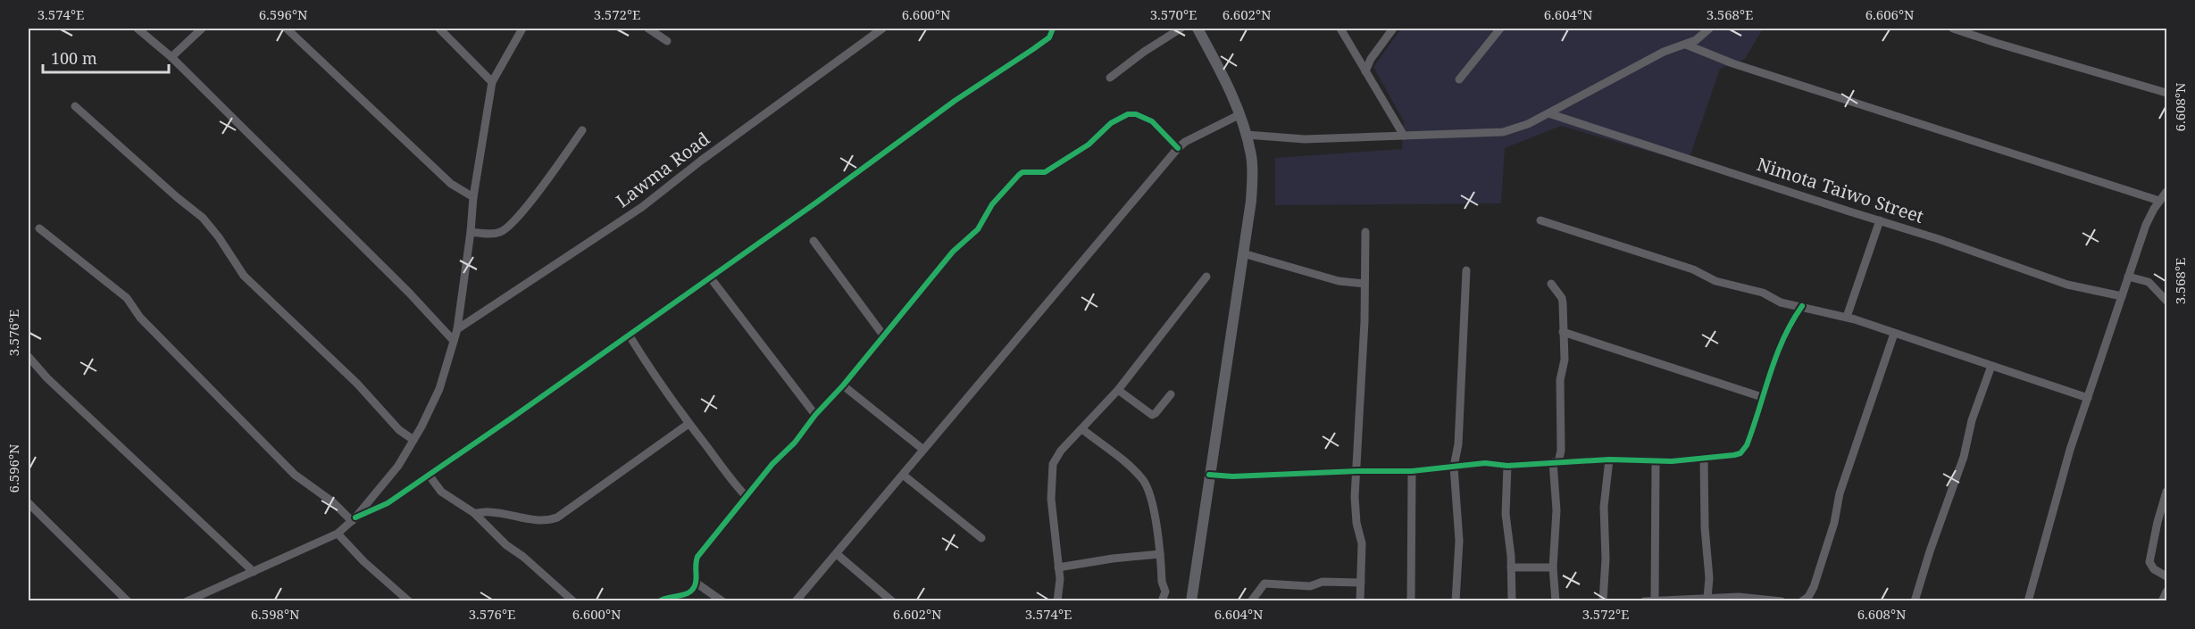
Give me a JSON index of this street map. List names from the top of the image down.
{
  "streets": {
    "street": ["Lawma Road", "Nimota Taiwo Street"]
  },
  "scale_bar": "100 m",
  "coordinates": [
    "3.574°E",
    "6.596°N",
    "3.572°E",
    "6.600°N",
    "3.570°E",
    "6.602°N",
    "6.604°N",
    "3.568°E",
    "6.606°N",
    "6.608°N",
    "3.576°E",
    "6.598°N"
  ]
}
